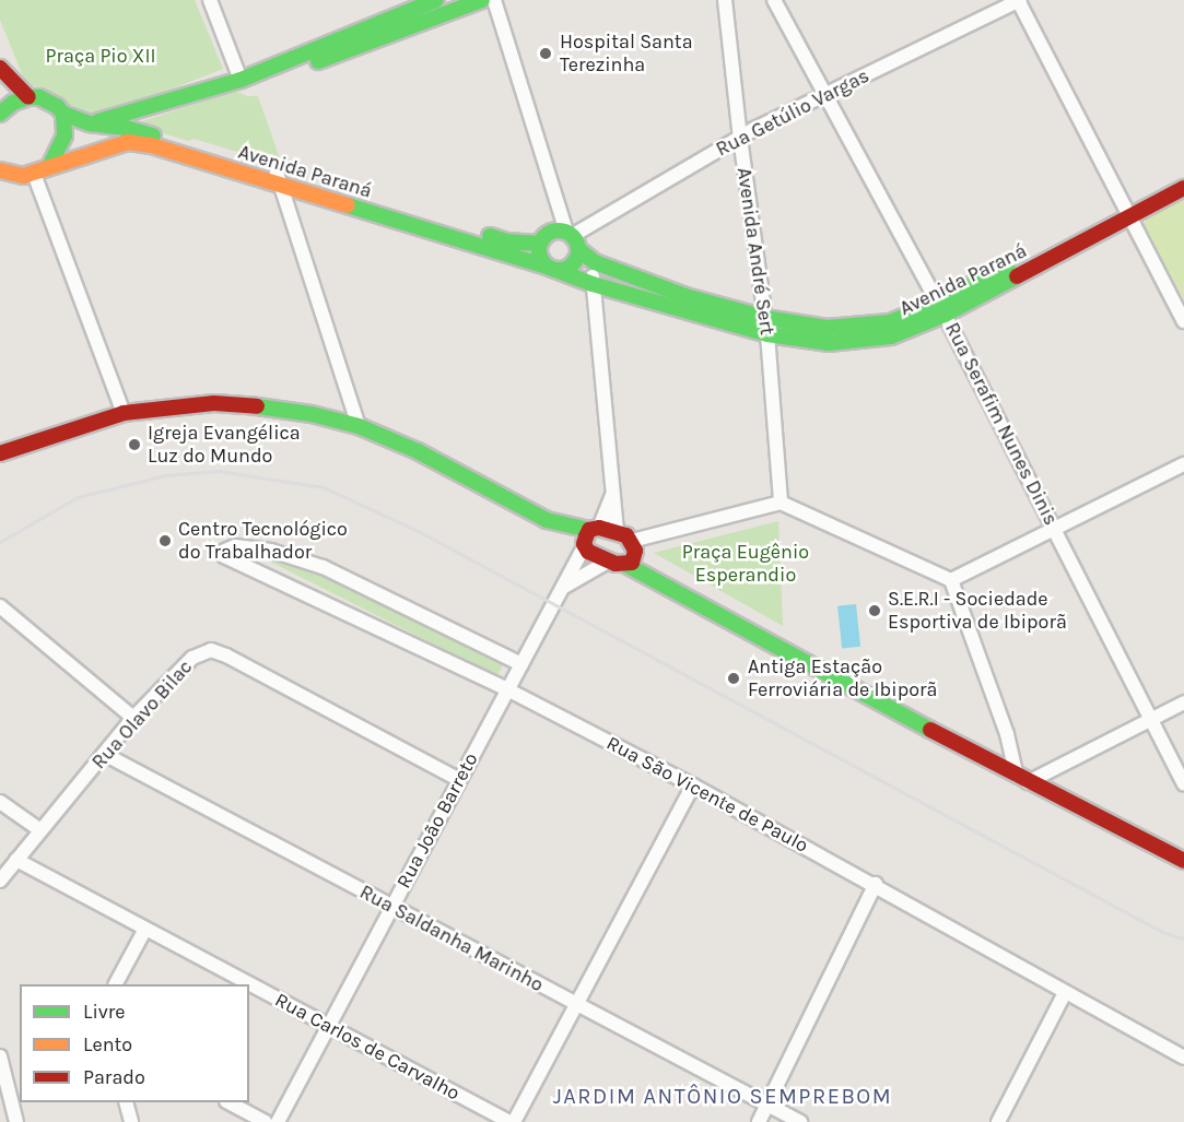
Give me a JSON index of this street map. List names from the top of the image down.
{
  "streets": {
    "main road": ["Avenida Paraná"],
    "street": [
      "Rua Getúlio Vargas",
      "Avenida André Sert",
      "Rua Serafim Nunes Dinis",
      "Rua Olavo Bilac",
      "Rua São Vicente de Paulo",
      "Rua João Barreto",
      "Rua Saldanha Marinho",
      "Rua Carlos de Carvalho"
    ]
  },
  "crossings": [
    ["Rua Getúlio Vargas", "Avenida Paraná"],
    ["Rua Getúlio Vargas", "Avenida André Sert"],
    ["Rua Getúlio Vargas", "Rua Serafim Nunes Dinis"],
    ["Avenida Paraná", "Avenida André Sert"],
    ["Avenida Paraná", "Rua Serafim Nunes Dinis"],
    ["Rua Olavo Bilac", "Rua João Barreto"],
    ["Rua Olavo Bilac", "Rua Saldanha Marinho"],
    ["Rua Olavo Bilac", "Rua Carlos de Carvalho"],
    ["Rua São Vicente de Paulo", "Rua João Barreto"],
    ["Rua João Barreto", "Rua Saldanha Marinho"],
    ["Rua João Barreto", "Rua Carlos de Carvalho"]
  ],
  "districts": ["JARDIM ANTÔNIO SEMPREBOM"],
  "parks": ["Praça Pio XII", "Praça Eugênio Esperandio"],
  "places": [
    "Hospital Santa Terezinha",
    "Igreja Evangélica Luz do Mundo",
    "Centro Tecnológico do Trabalhador",
    "S.E.R.I - Sociedade Esportiva de Ibiporã",
    "Antiga Estação Ferroviária de Ibiporã"
  ],
  "legend": ["Livre", "Lento", "Parado"]
}
